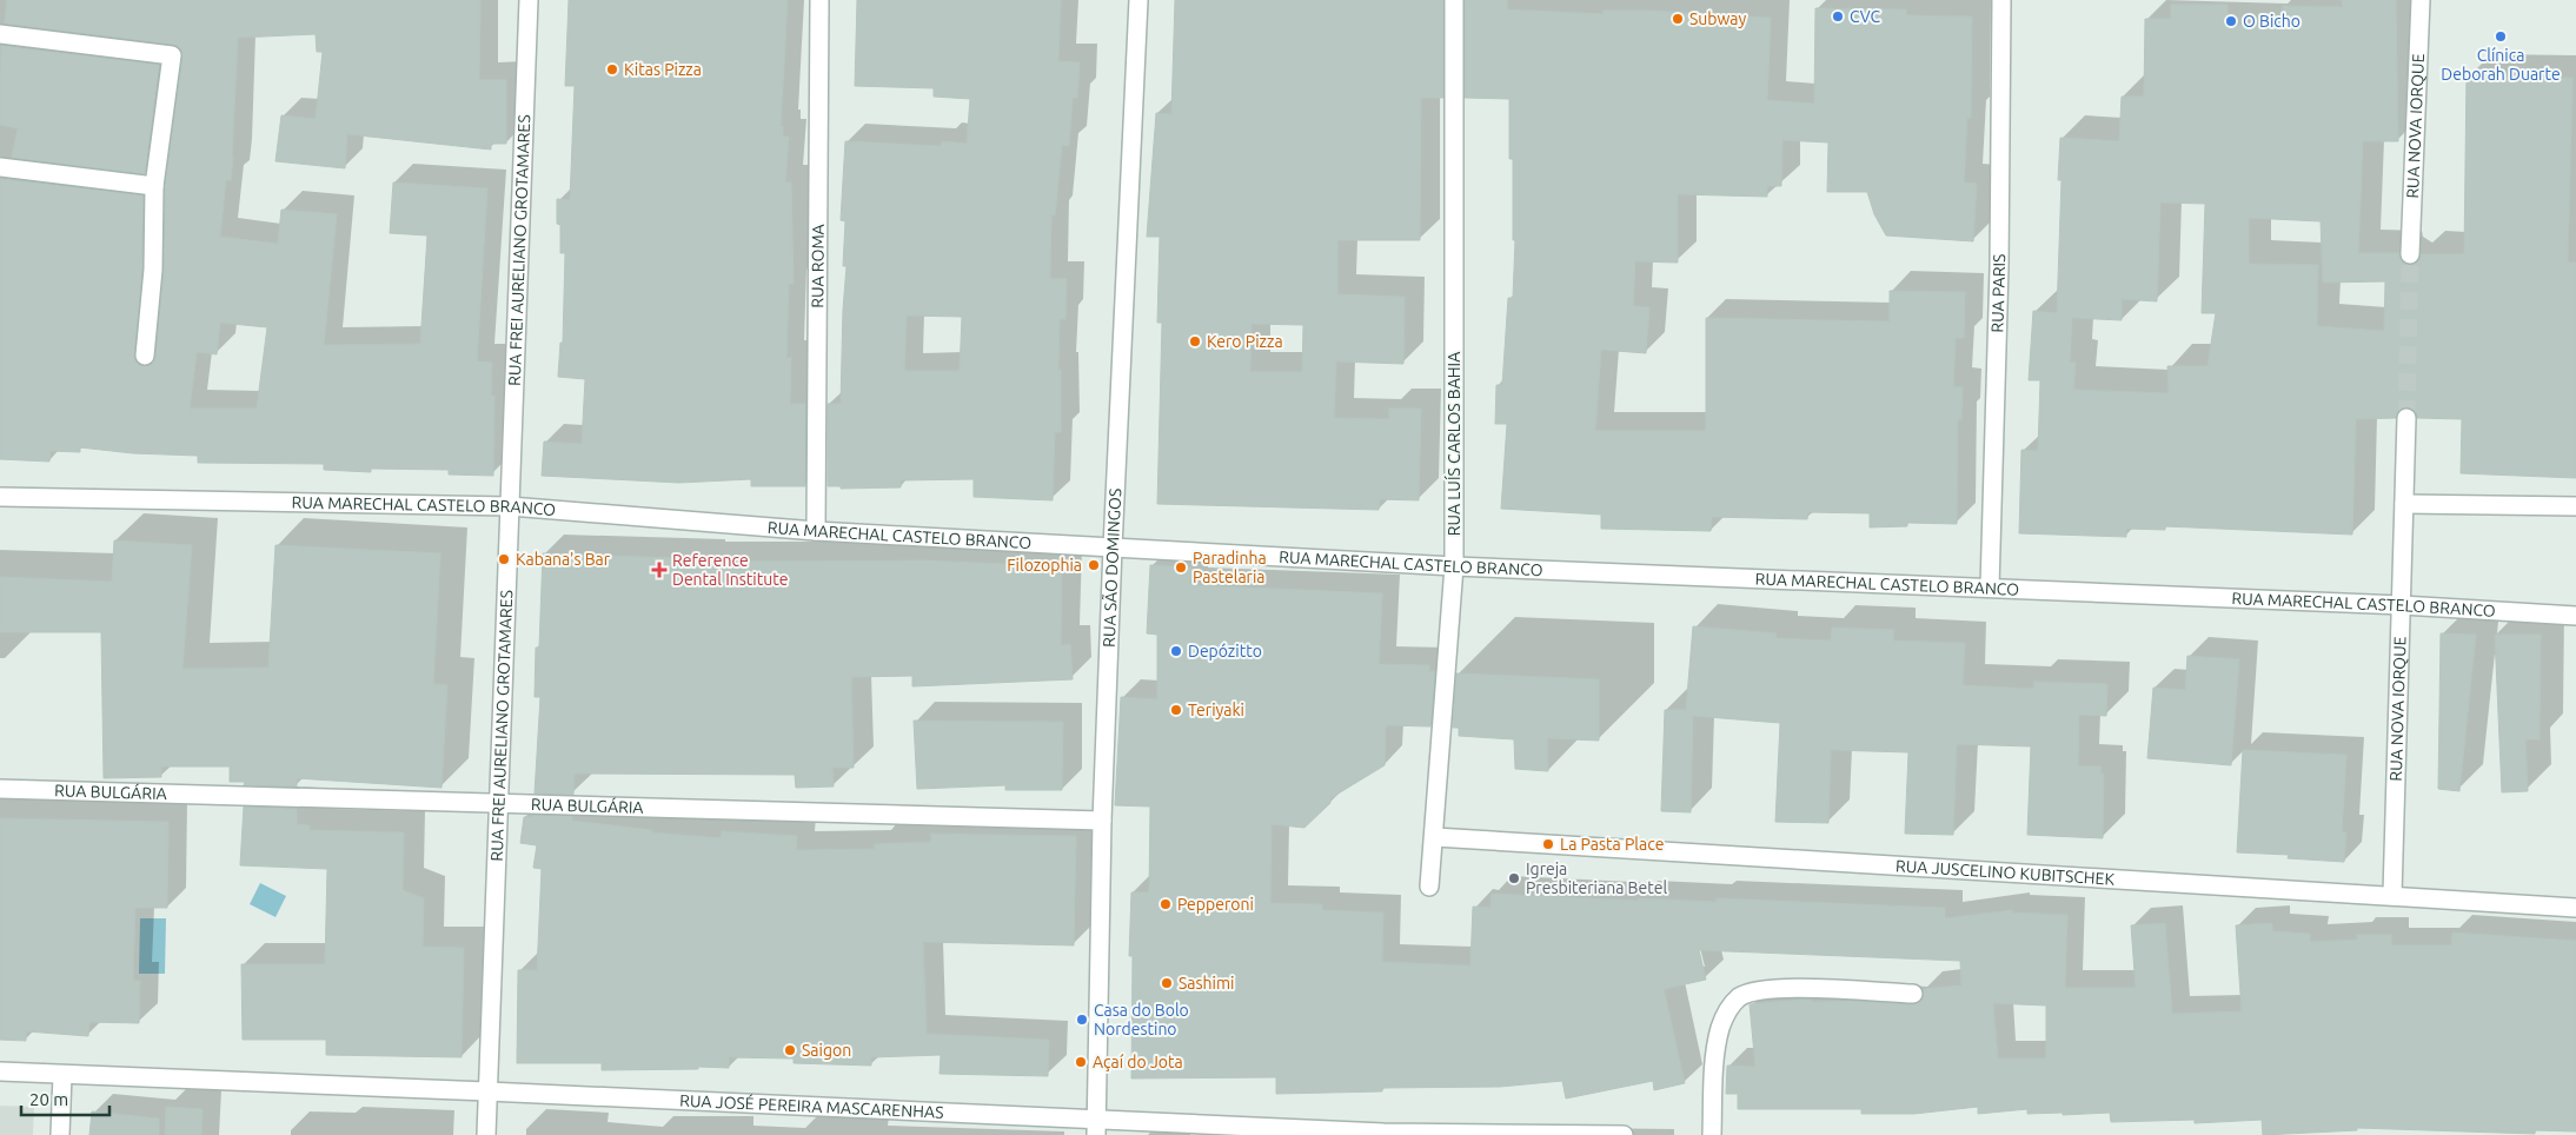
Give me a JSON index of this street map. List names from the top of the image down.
{
  "streets": {
    "street": [
      "RUA NOVA IORQUE",
      "RUA FREI AURELIANO GROTAMARES",
      "RUA ROMA",
      "RUA PARIS",
      "RUA LUÍS CARLOS BAHIA",
      "RUA MARECHAL CASTELO BRANCO",
      "RUA SÃO DOMINGOS",
      "RUA BULGÁRIA",
      "RUA JUSCELINO KUBITSCHEK",
      "RUA JOSÉ PEREIRA MASCARENHAS"
    ]
  },
  "crossings": [
    ["RUA NOVA IORQUE", "RUA MARECHAL CASTELO BRANCO"],
    ["RUA NOVA IORQUE", "RUA JUSCELINO KUBITSCHEK"],
    ["RUA FREI AURELIANO GROTAMARES", "RUA MARECHAL CASTELO BRANCO"],
    ["RUA FREI AURELIANO GROTAMARES", "RUA BULGÁRIA"],
    ["RUA FREI AURELIANO GROTAMARES", "RUA JOSÉ PEREIRA MASCARENHAS"],
    ["RUA ROMA", "RUA MARECHAL CASTELO BRANCO"],
    ["RUA PARIS", "RUA MARECHAL CASTELO BRANCO"],
    ["RUA LUÍS CARLOS BAHIA", "RUA MARECHAL CASTELO BRANCO"],
    ["RUA LUÍS CARLOS BAHIA", "RUA JUSCELINO KUBITSCHEK"],
    ["RUA MARECHAL CASTELO BRANCO", "RUA SÃO DOMINGOS"],
    ["RUA SÃO DOMINGOS", "RUA BULGÁRIA"],
    ["RUA SÃO DOMINGOS", "RUA JOSÉ PEREIRA MASCARENHAS"]
  ],
  "places": {
    "other": [
      "CVC",
      "Subway",
      "O Bicho",
      "Clínica Deborah Duarte",
      "Kitas Pizza",
      "Kero Pizza",
      "Kabana's Bar",
      "Filozophia",
      "Paradinha Pastelaria",
      "Depózitto",
      "Teriyaki",
      "La Pasta Place",
      "Igreja Presbiteriana Betel",
      "Pepperoni",
      "Sashimi",
      "Casa do Bolo Nordestino",
      "Saigon",
      "Açaí do Jota"
    ],
    "health": ["Reference Dental Institute"]
  },
  "scale_bar": "20 m"
}
